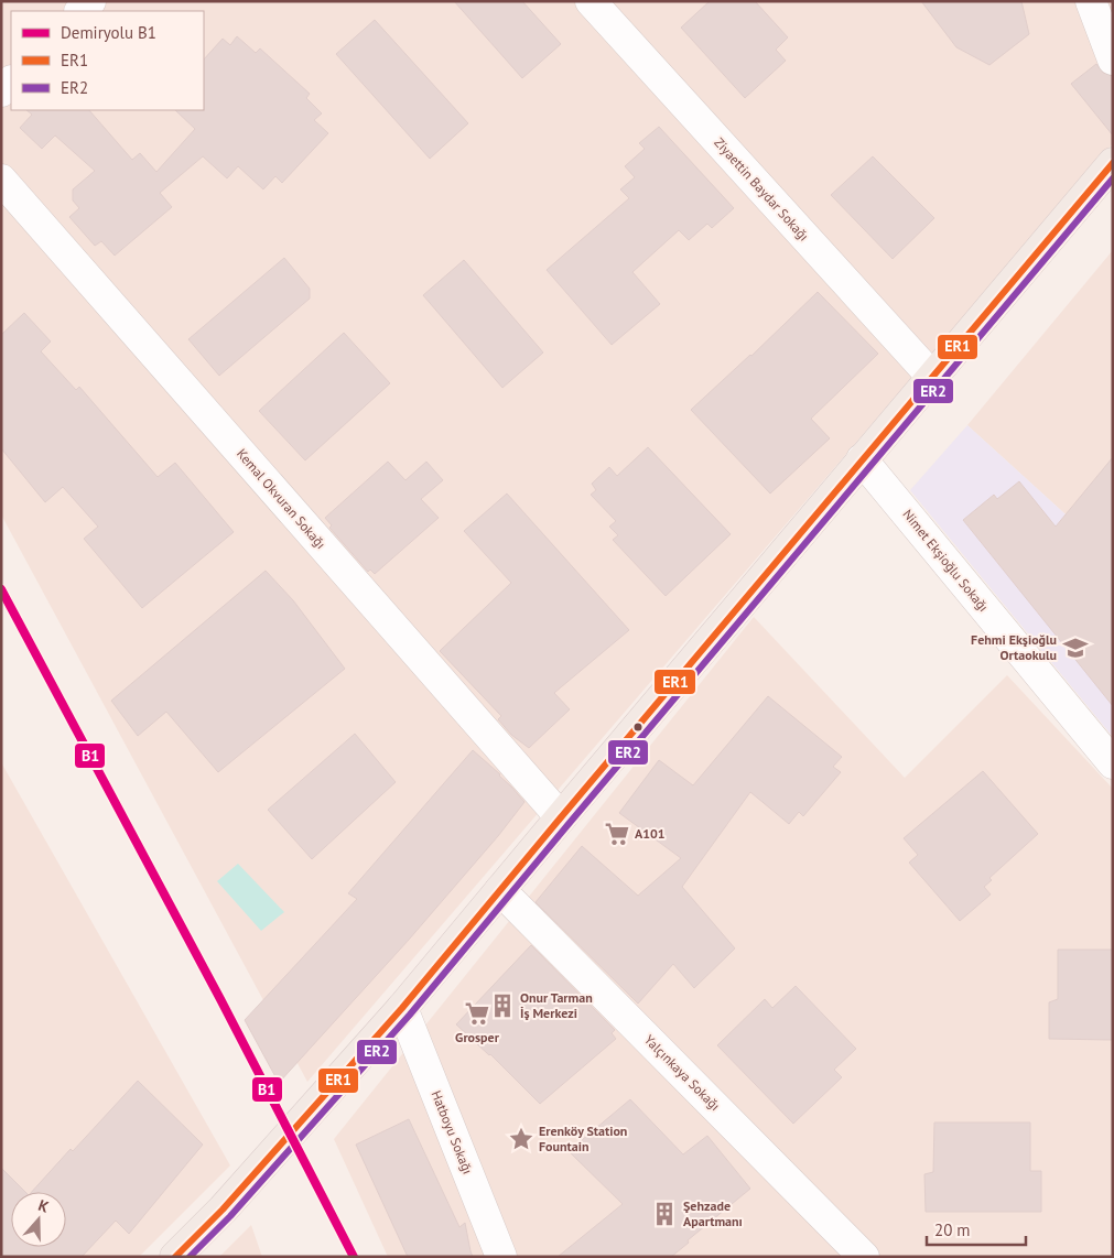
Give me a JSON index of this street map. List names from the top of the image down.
{
  "streets": {
    "street": [
      "Ziyaettin Baydar Sokağı",
      "Kemal Okvuran Sokağı",
      "Nimet Ekşioğlu Sokağı",
      "Yalçınkaya Sokağı",
      "Hatboyu Sokağı"
    ]
  },
  "places": {
    "school or university": ["Fehmi Ekşioğlu Ortaokulu"],
    "supermarket": ["A101", "Grosper"],
    "building": ["Onur Tarman İş Merkezi", "Şehzade Apartmanı"],
    "place": ["Erenköy Station Fountain"]
  },
  "lines": ["transit line ER1", "transit line ER2", "rail line B1"],
  "legend": ["Demiryolu B1", "ER1", "ER2"],
  "scale_bar": "20 m",
  "north": "top"
}
